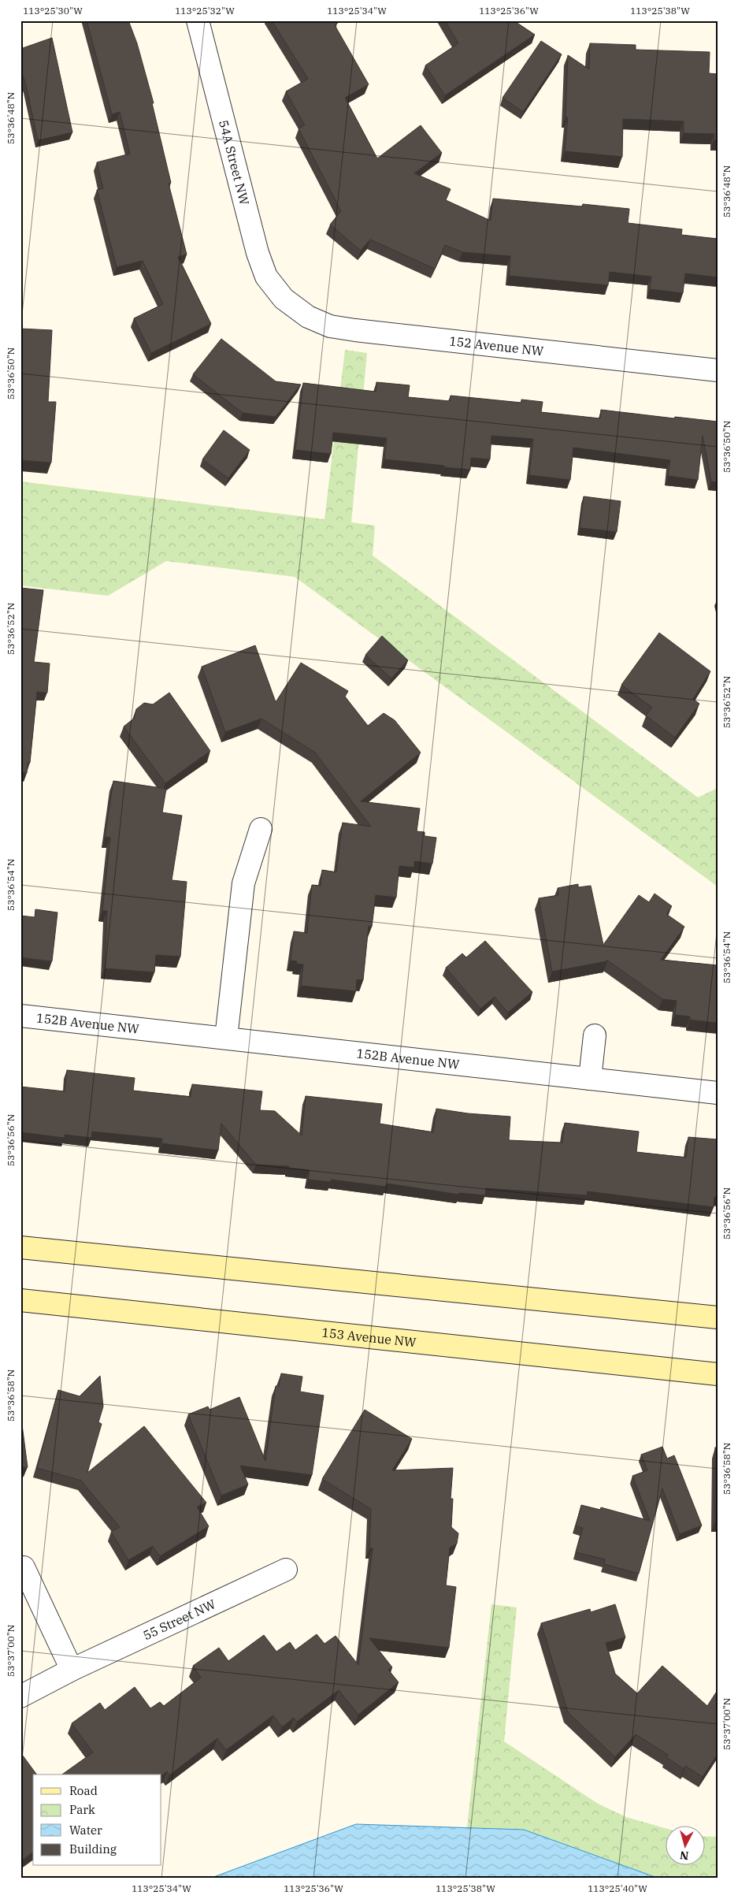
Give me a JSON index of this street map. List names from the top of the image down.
{
  "streets": {
    "main road": ["153 Avenue NW"],
    "street": [
      "54A Street NW",
      "152 Avenue NW",
      "152B Avenue NW",
      "55 Street NW"
    ]
  },
  "crossings": [
    ["54A Street NW", "152 Avenue NW"]
  ],
  "legend": [
    "Road",
    "Park",
    "Water",
    "Building"
  ],
  "north": "bottom",
  "coordinates": [
    "113°25'30\"W",
    "113°25'32\"W",
    "113°25'34\"W",
    "113°25'36\"W",
    "113°25'38\"W",
    "53°36'48\"N",
    "53°36'50\"N",
    "53°36'52\"N",
    "53°36'54\"N",
    "53°36'56\"N",
    "53°36'58\"N",
    "53°37'00\"N",
    "113°25'40\"W"
  ]
}
